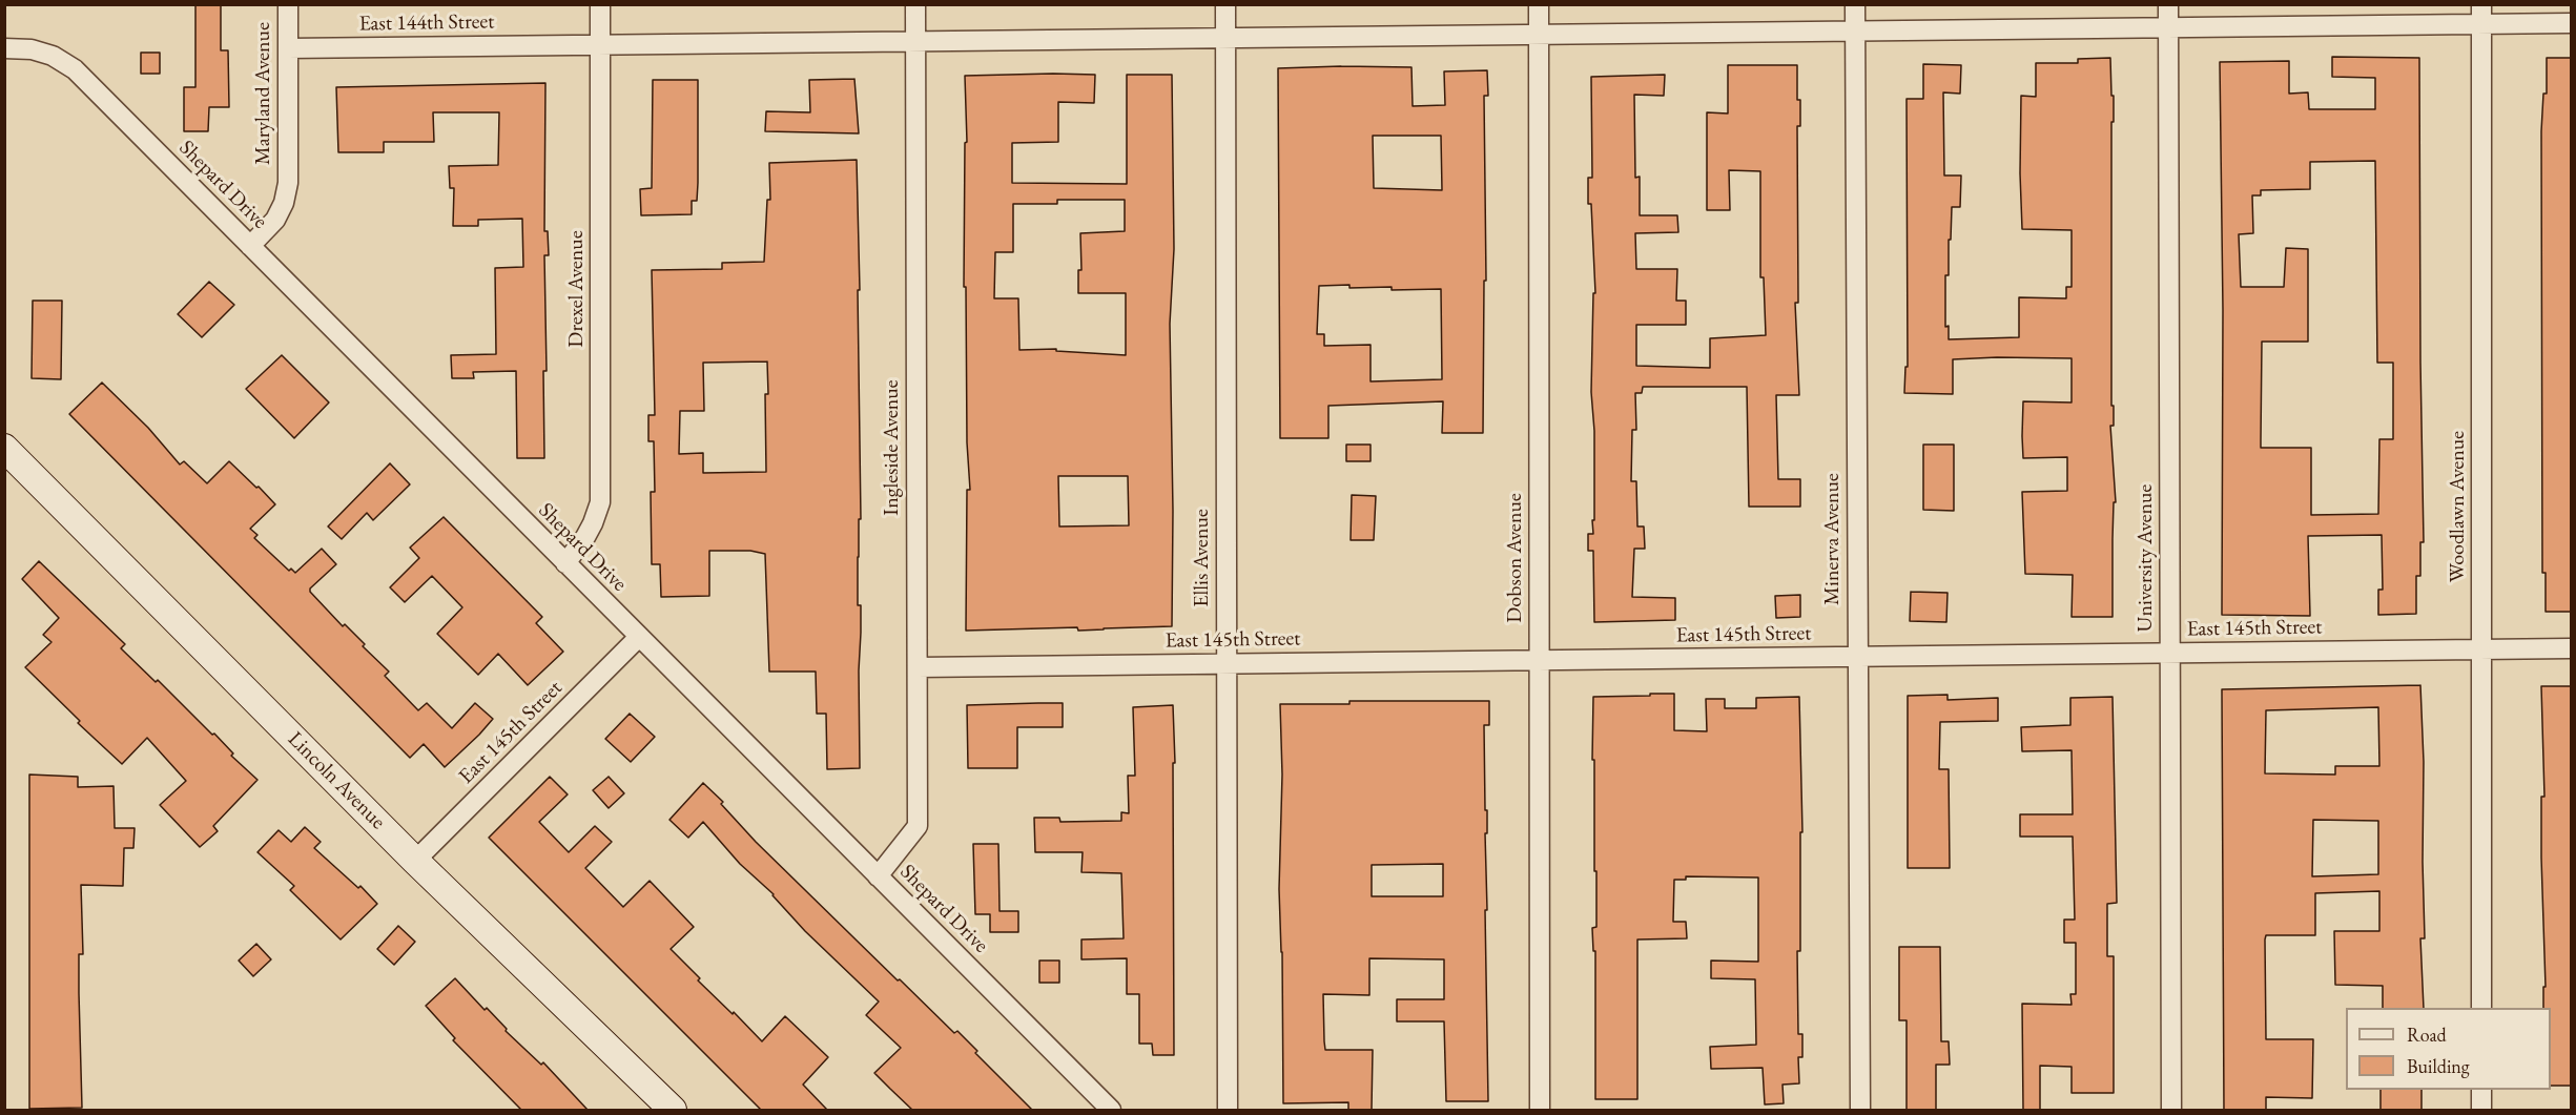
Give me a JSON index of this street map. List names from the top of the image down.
{
  "streets": {
    "street": [
      "East 144th Street",
      "Maryland Avenue",
      "Shepard Drive",
      "Drexel Avenue",
      "Ingleside Avenue",
      "Woodlawn Avenue",
      "Minerva Avenue",
      "Ellis Avenue",
      "Dobson Avenue",
      "University Avenue",
      "East 145th Street",
      "Lincoln Avenue"
    ]
  },
  "crossings": [
    ["East 144th Street", "Maryland Avenue"],
    ["East 144th Street", "Drexel Avenue"],
    ["East 144th Street", "Ingleside Avenue"],
    ["East 144th Street", "Woodlawn Avenue"],
    ["East 144th Street", "Minerva Avenue"],
    ["East 144th Street", "Ellis Avenue"],
    ["East 144th Street", "Dobson Avenue"],
    ["East 144th Street", "University Avenue"],
    ["Maryland Avenue", "Shepard Drive"],
    ["Shepard Drive", "Drexel Avenue"],
    ["Shepard Drive", "Ingleside Avenue"],
    ["Shepard Drive", "East 145th Street"],
    ["Ingleside Avenue", "East 145th Street"],
    ["Woodlawn Avenue", "East 145th Street"],
    ["Minerva Avenue", "East 145th Street"],
    ["Ellis Avenue", "East 145th Street"],
    ["Dobson Avenue", "East 145th Street"],
    ["University Avenue", "East 145th Street"],
    ["East 145th Street", "Lincoln Avenue"]
  ],
  "legend": ["Road", "Building"]
}
